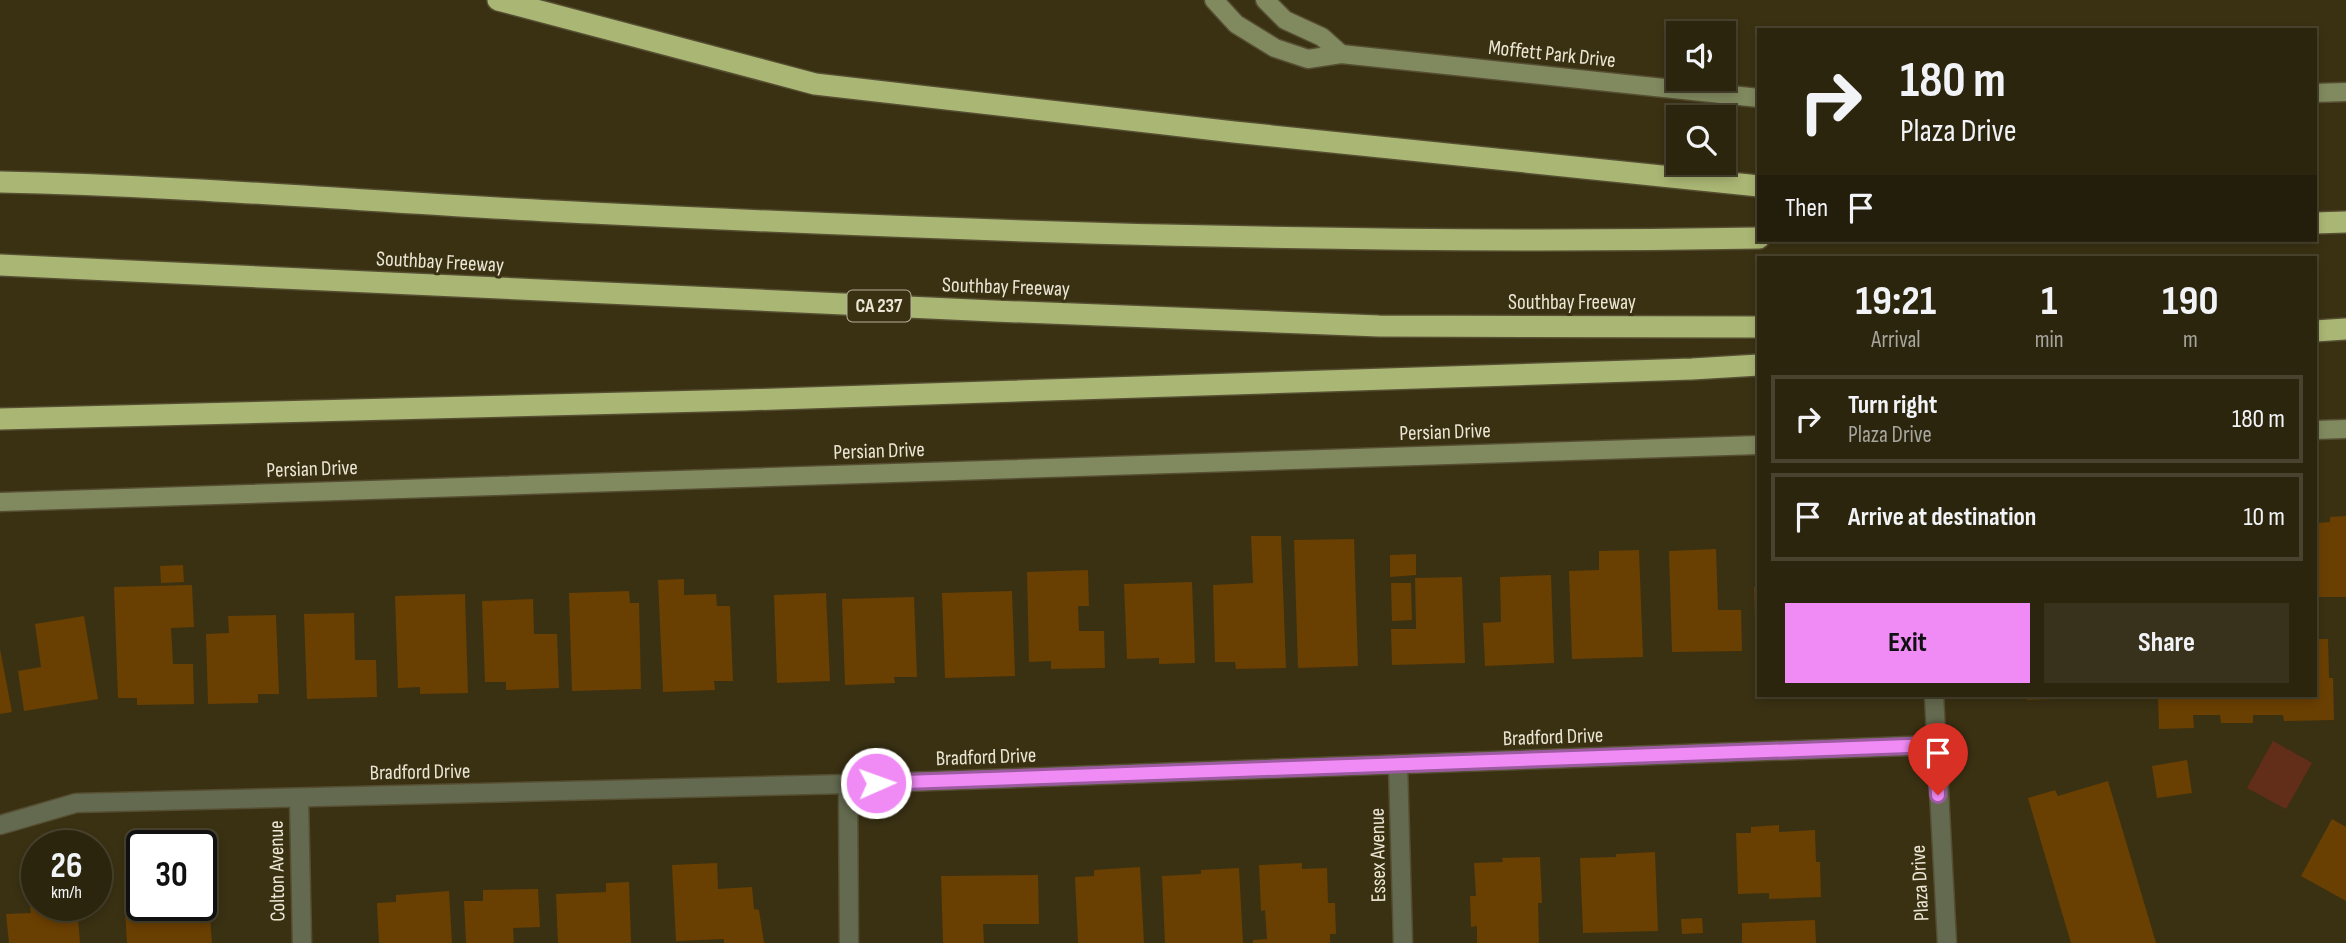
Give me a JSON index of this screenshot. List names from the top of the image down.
{
  "streets": {
    "highway": ["Southbay Freeway", "CA 237"],
    "street": [
      "Moffett Park Drive",
      "Persian Drive",
      "Bradford Drive",
      "Essex Avenue",
      "Colton Avenue",
      "Plaza Drive"
    ]
  },
  "crossings": [
    ["Bradford Drive", "Essex Avenue"],
    ["Bradford Drive", "Colton Avenue"],
    ["Bradford Drive", "Plaza Drive"]
  ],
  "page": {
    "turn": ["180 m", "Plaza Drive"],
    "then": "Then",
    "eta": [
      "19:21",
      "Arrival",
      "1",
      "min",
      "190",
      "m"
    ],
    "list": [
      {
        "name": "Turn right",
        "note": "Plaza Drive",
        "value": "180 m"
      },
      {
        "name": "Arrive at destination",
        "value": "10 m"
      }
    ],
    "buttons": ["Exit", "Share"],
    "speed": "26 km/h",
    "limit": "30"
  }
}
